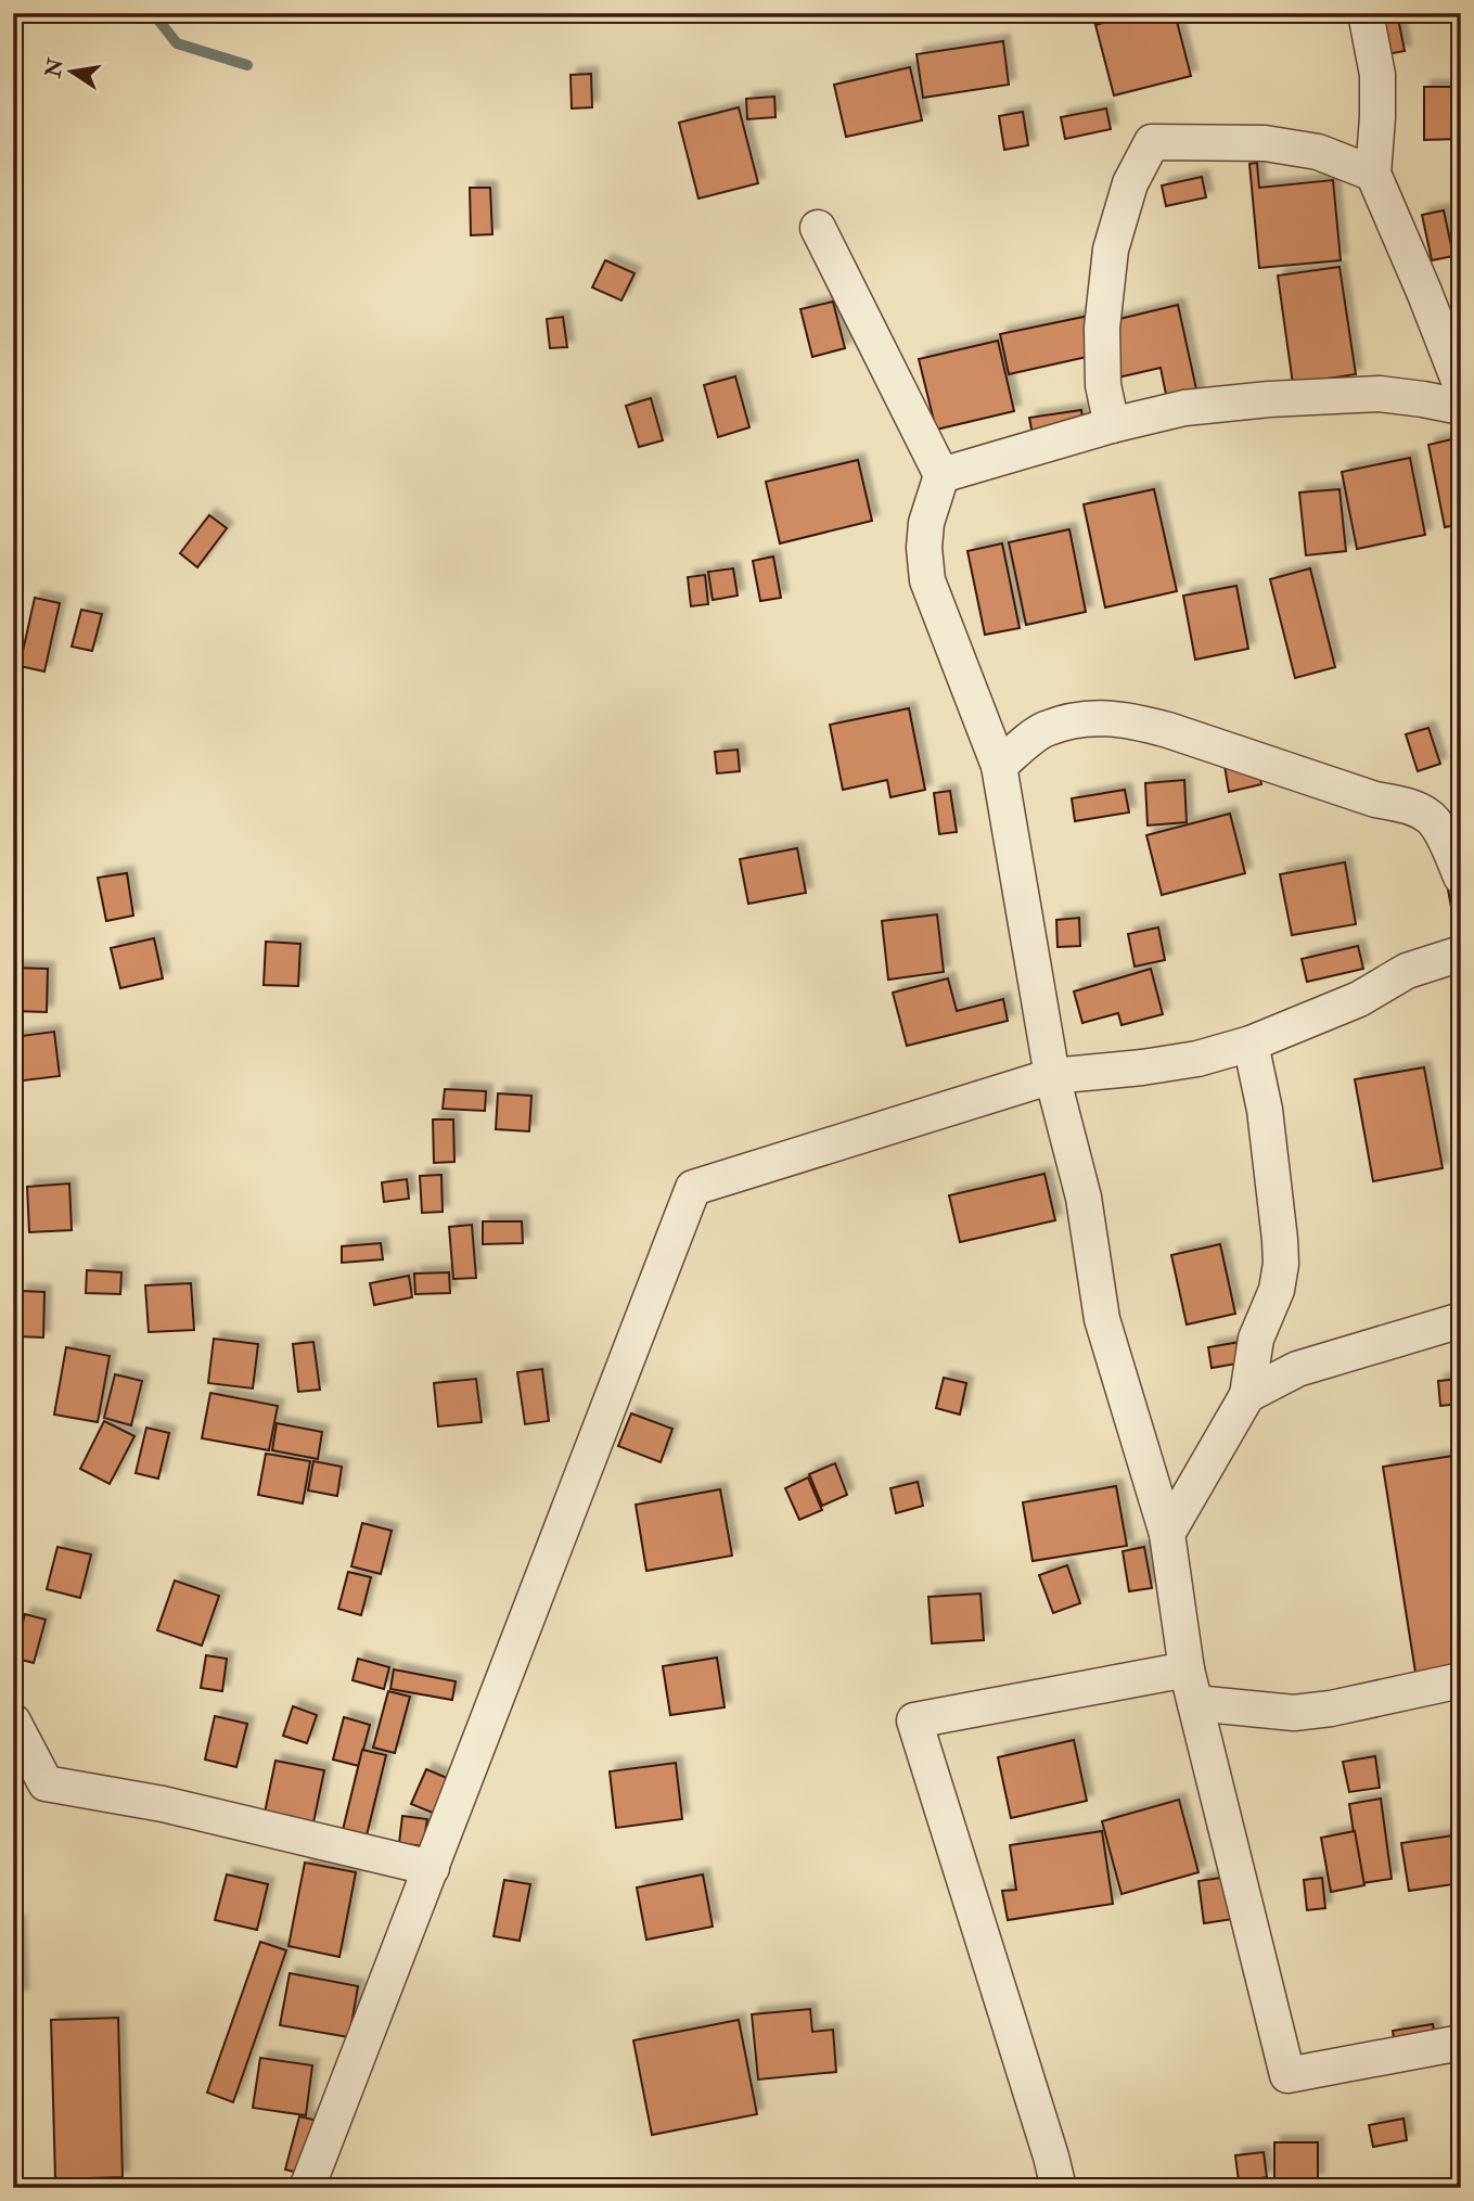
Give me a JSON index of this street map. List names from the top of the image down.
{
  "north": "left"
}
